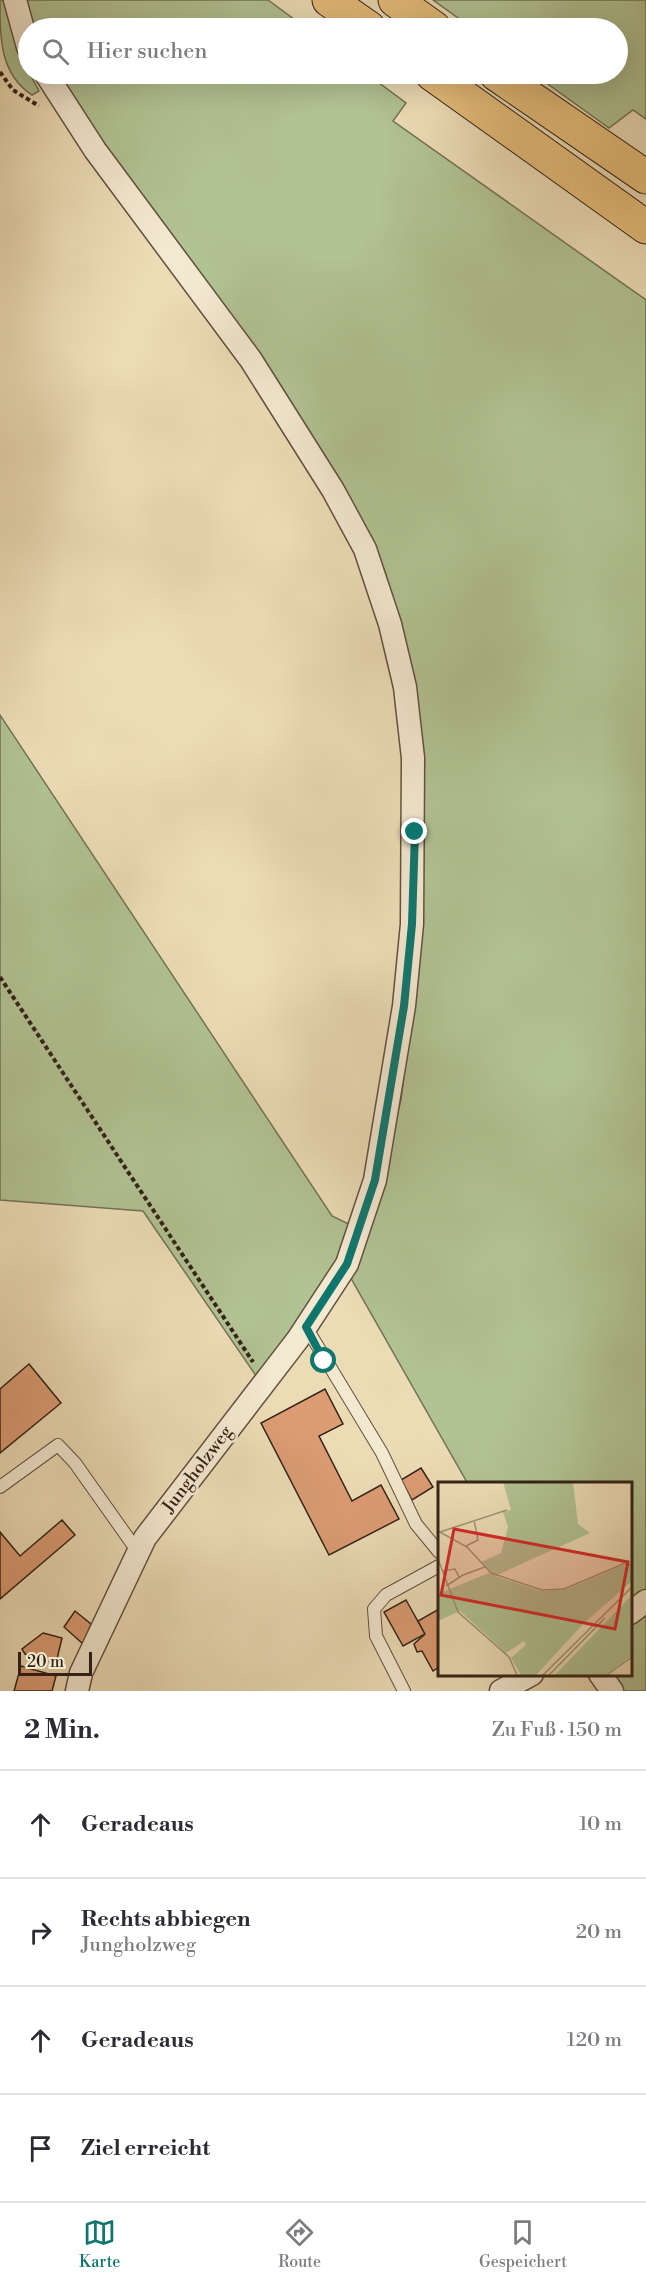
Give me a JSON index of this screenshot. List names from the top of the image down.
{
  "streets": {
    "street": ["Jungholzweg"]
  },
  "scale_bar": "20 m",
  "page": {
    "search": "Hier suchen",
    "scale": "20 m",
    "heading": ["2 Min.", "Zu Fuß · 150 m"],
    "list": [
      ["Geradeaus", "10 m"],
      ["Rechts abbiegen", "Jungholzweg", "20 m"],
      ["Geradeaus", "120 m"],
      "Ziel erreicht"
    ],
    "nav": ["Karte", "Route", "Gespeichert"]
  }
}
